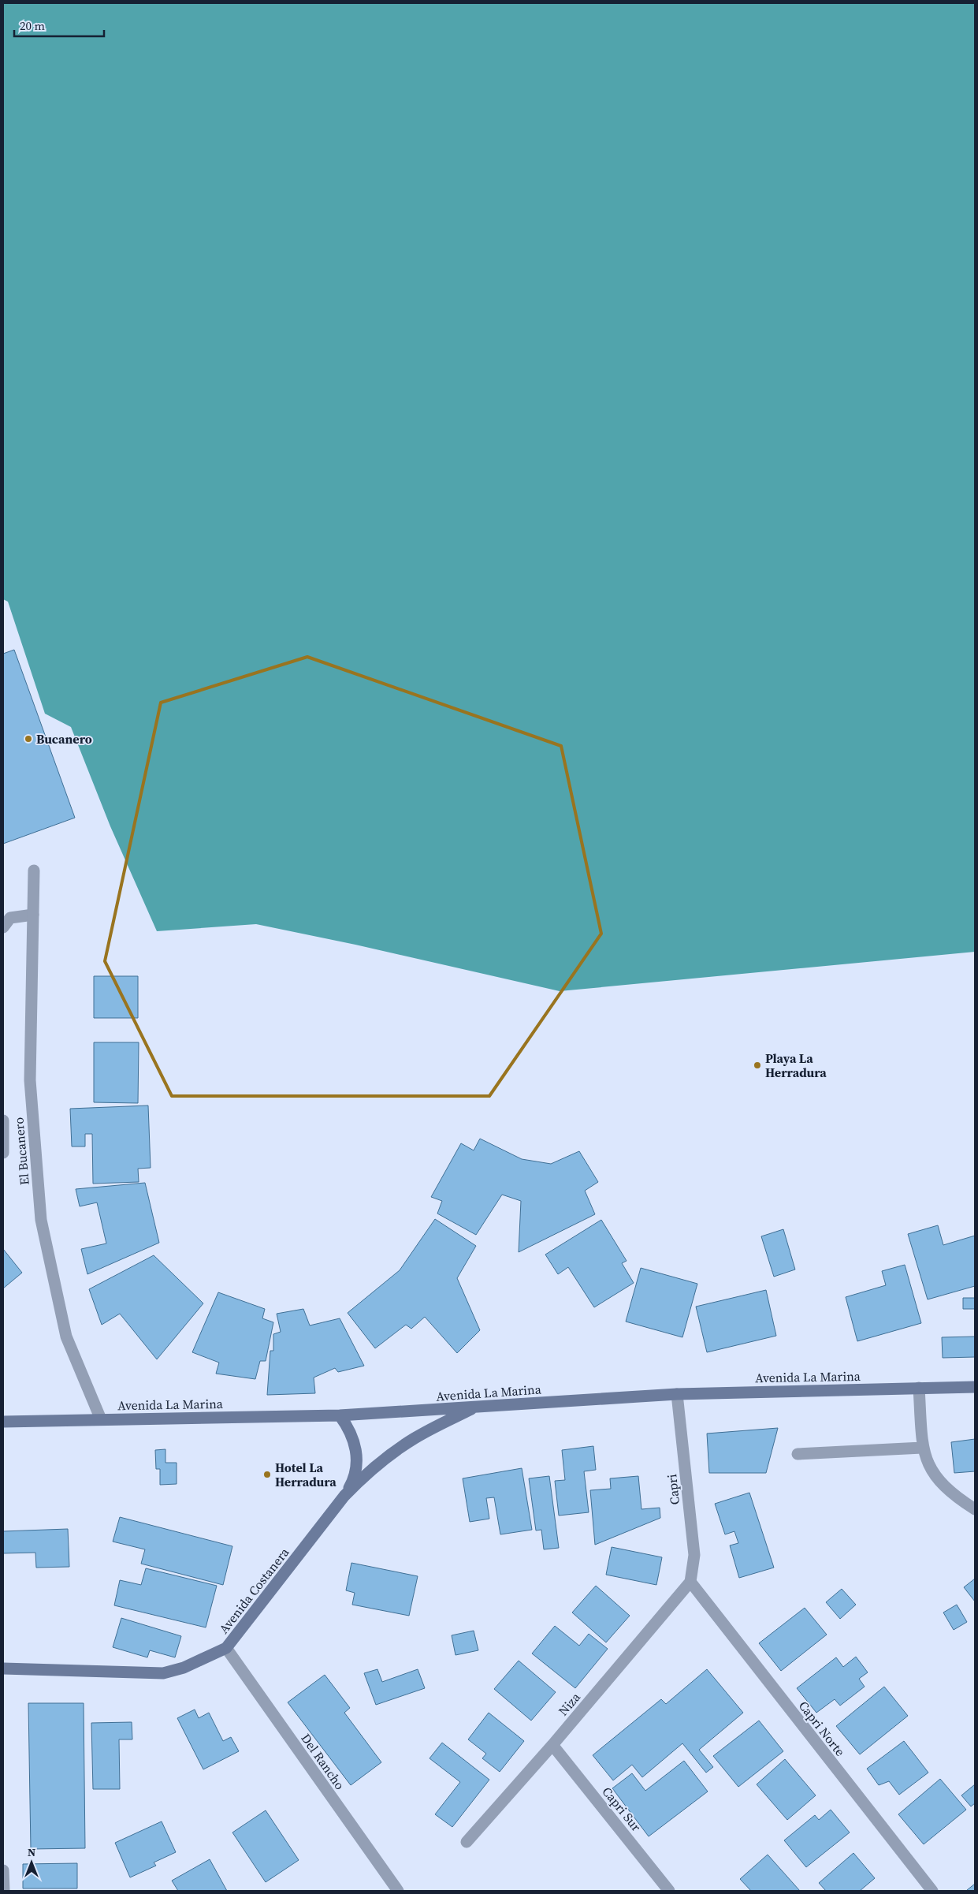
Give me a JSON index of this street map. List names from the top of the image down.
{
  "streets": {
    "main road": ["Avenida La Marina", "Avenida Costanera"],
    "street": [
      "El Bucanero",
      "Capri",
      "Niza",
      "Capri Norte",
      "Del Rancho",
      "Capri Sur"
    ]
  },
  "crossings": [
    ["El Bucanero", "Avenida La Marina"],
    ["Avenida La Marina", "Capri"],
    ["Avenida La Marina", "Avenida Costanera"],
    ["Capri", "Niza"],
    ["Capri", "Capri Norte"],
    ["Avenida Costanera", "Del Rancho"],
    ["Niza", "Capri Norte"],
    ["Niza", "Capri Sur"]
  ],
  "places": ["Bucanero", "Playa La Herradura", "Hotel La Herradura"],
  "scale_bar": "20 m",
  "north": "top"
}
